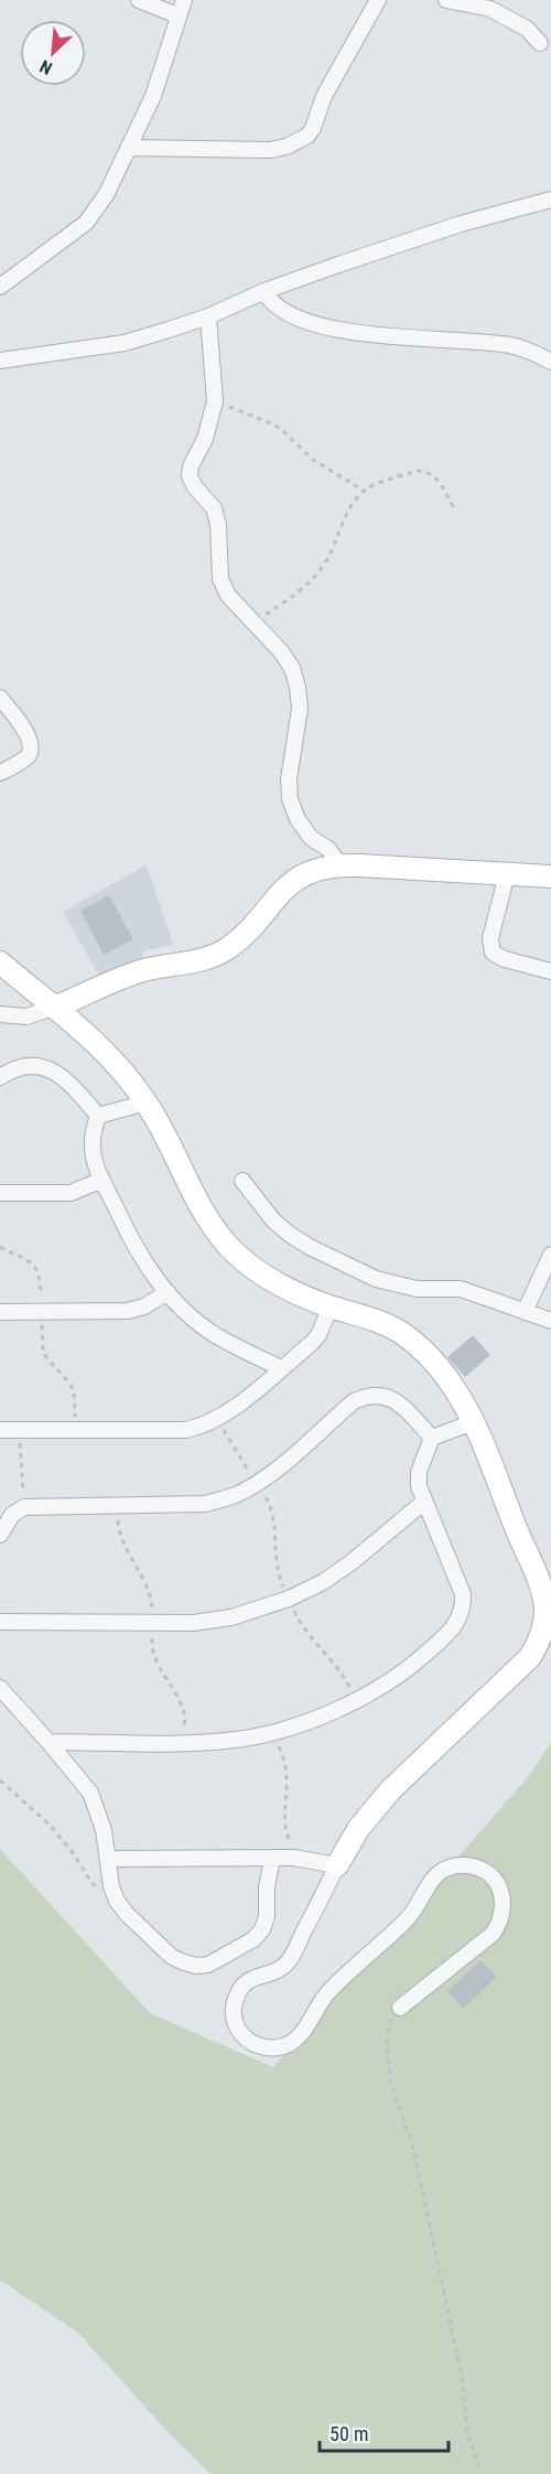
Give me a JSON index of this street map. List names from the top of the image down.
{
  "scale_bar": "50 m",
  "north": "bottom left"
}
